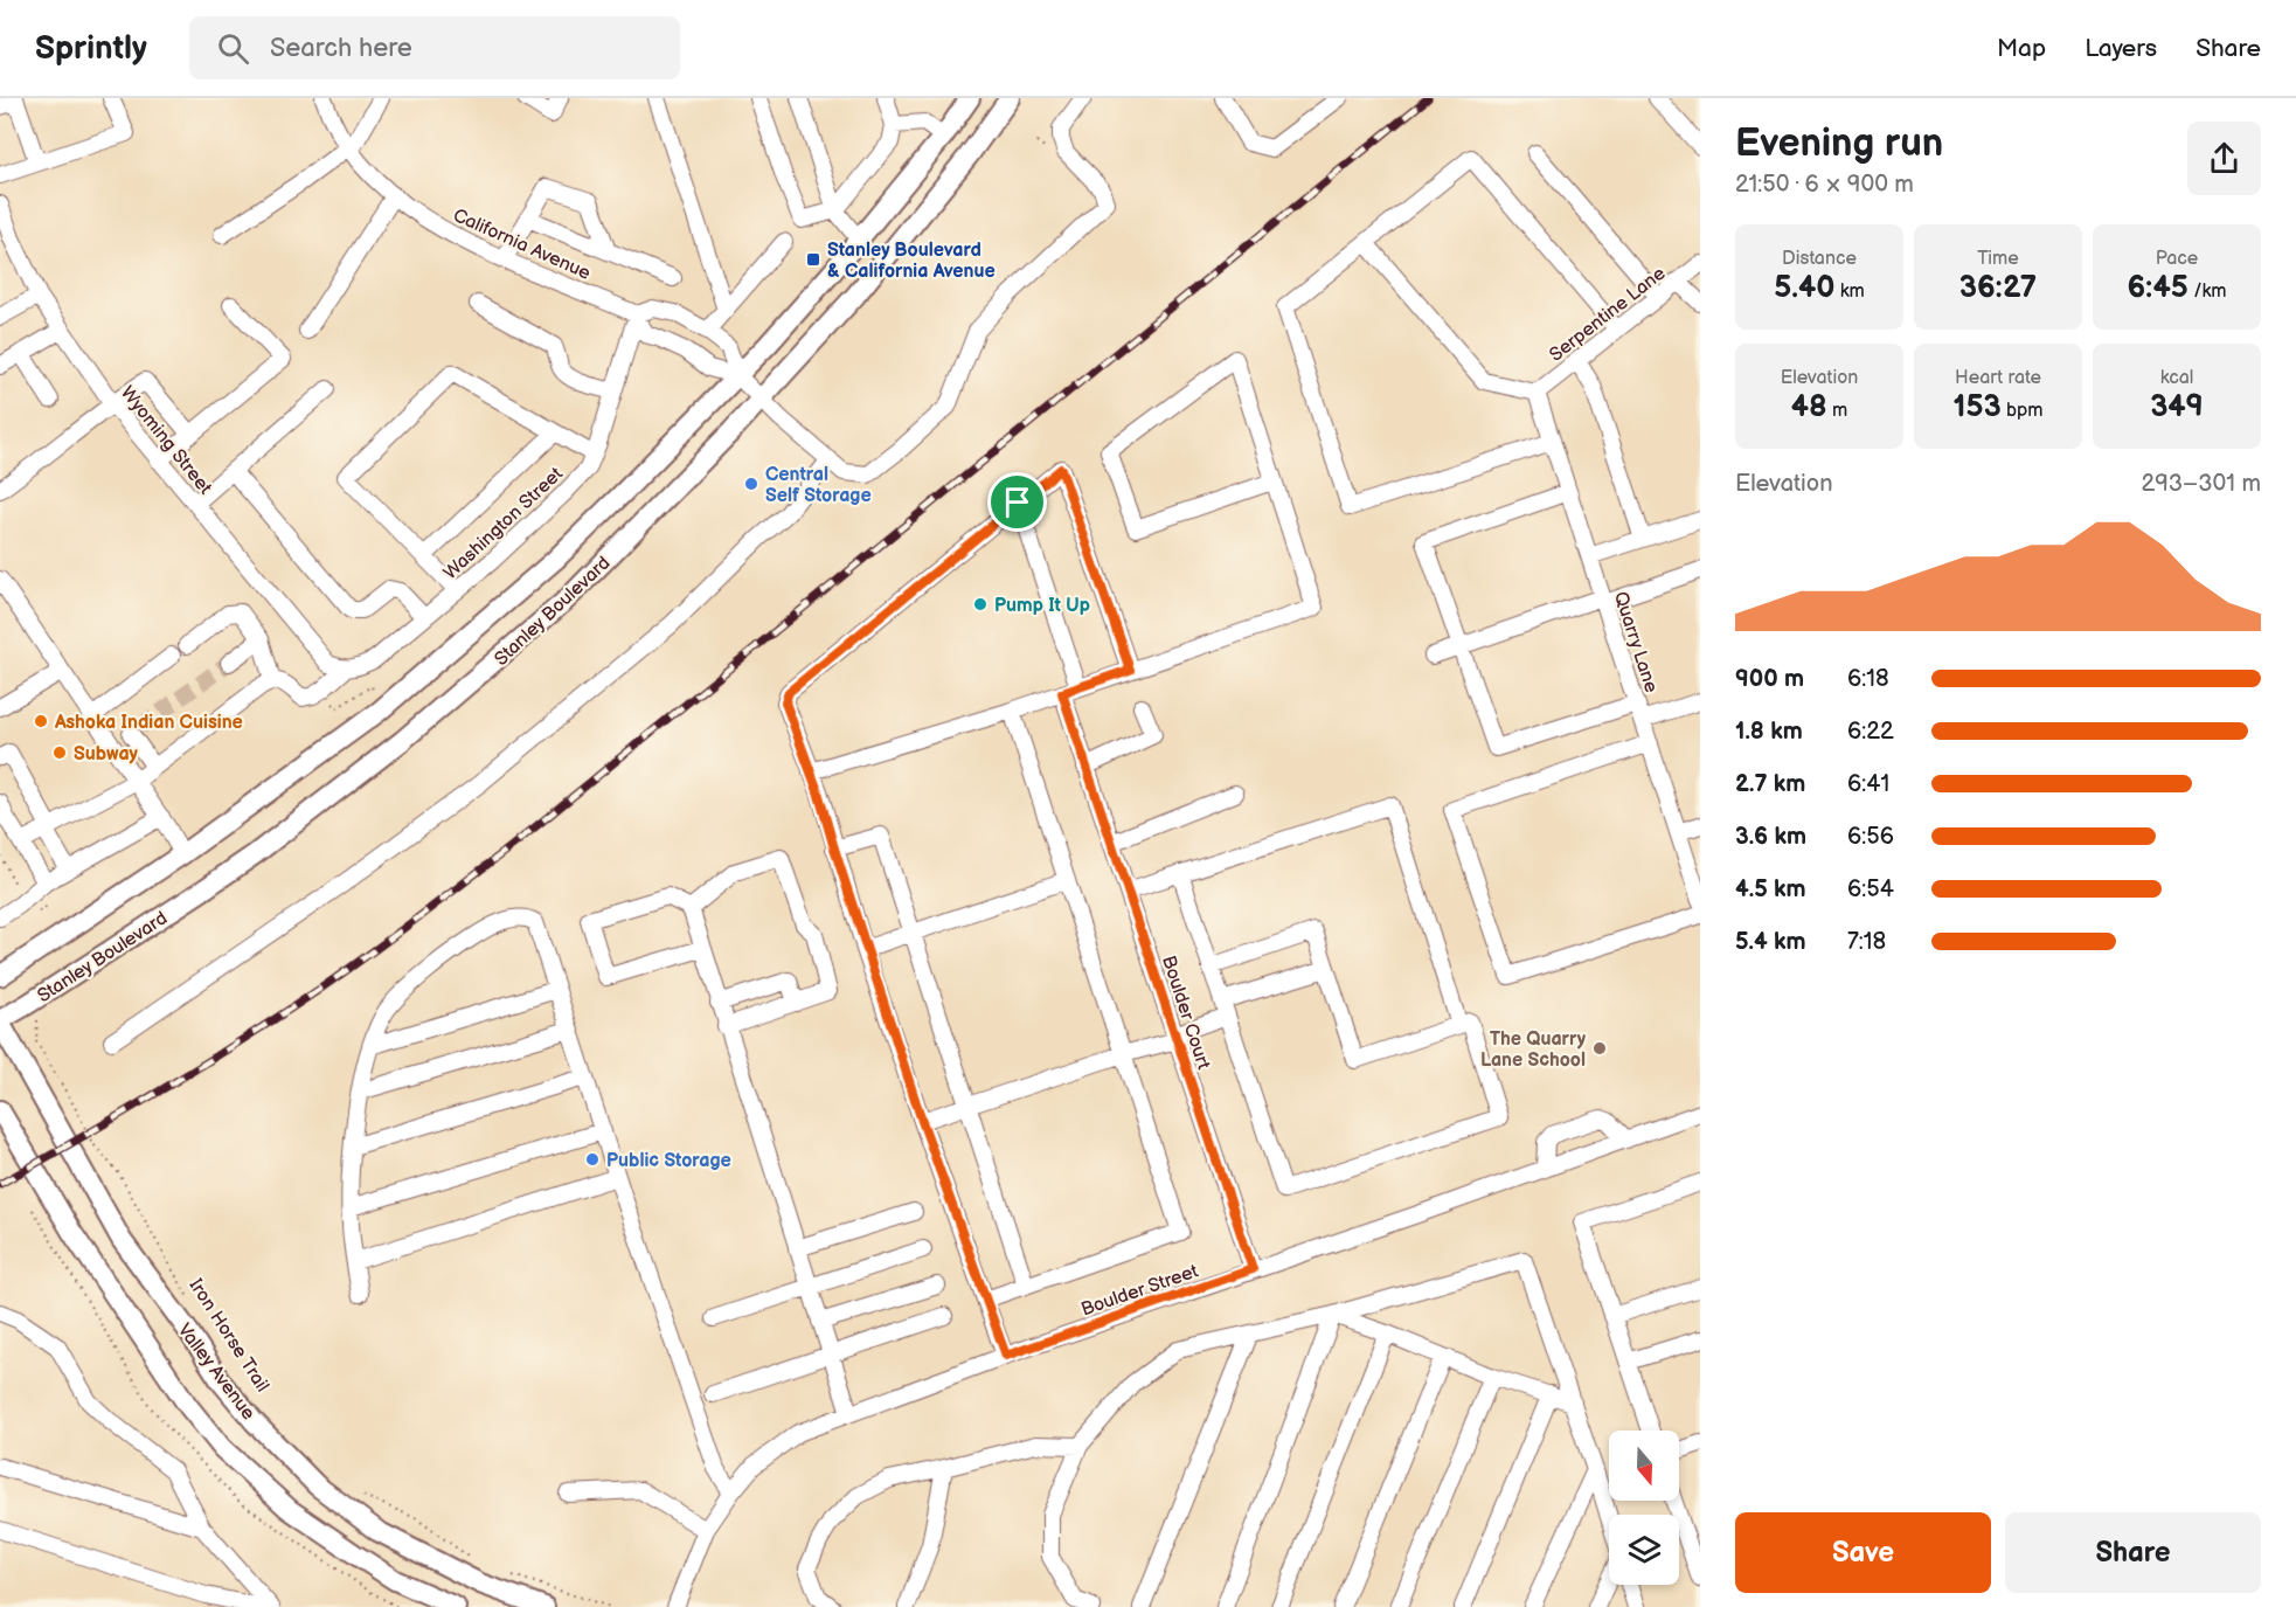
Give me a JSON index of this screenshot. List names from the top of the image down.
{
  "streets": {
    "main road": ["Stanley Boulevard", "Valley Avenue"],
    "street": [
      "California Avenue",
      "Serpentine Lane",
      "Wyoming Street",
      "Washington Street",
      "Quarry Lane",
      "Boulder Court",
      "Boulder Street"
    ],
    "path": ["Iron Horse Trail"]
  },
  "crossings": [
    ["California Avenue", "Washington Street"],
    ["California Avenue", "Stanley Boulevard"],
    ["Serpentine Lane", "Quarry Lane"],
    ["Wyoming Street", "Washington Street"],
    ["Stanley Boulevard", "Iron Horse Trail"],
    ["Stanley Boulevard", "Valley Avenue"],
    ["Boulder Court", "Boulder Street"]
  ],
  "places": {
    "transit": ["Stanley Boulevard & California Avenue"],
    "other": [
      "Central Self Storage",
      "Pump It Up",
      "Ashoka Indian Cuisine",
      "Subway",
      "The Quarry Lane School",
      "Public Storage"
    ]
  },
  "north": "bottom",
  "page": {
    "header": "Sprintly",
    "search": "Search here",
    "nav": ["Map", "Layers", "Share"],
    "heading": ["Evening run", "21:50 · 6 × 900 m"],
    "stats": [
      ["Distance", "5.40 km"],
      ["Time", "36:27"],
      ["Pace", "6:45 /km"],
      ["Elevation", "48 m"],
      ["Heart rate", "153 bpm"],
      ["kcal", "349"]
    ],
    "chart": ["Elevation", "293–301 m"],
    "list": [
      {
        "name": "900 m",
        "note": "6:18"
      },
      {
        "name": "1.8 km",
        "note": "6:22"
      },
      {
        "name": "2.7 km",
        "note": "6:41"
      },
      {
        "name": "3.6 km",
        "note": "6:56"
      },
      {
        "name": "4.5 km",
        "note": "6:54"
      },
      {
        "name": "5.4 km",
        "note": "7:18"
      }
    ],
    "buttons": ["Save", "Share"]
  }
}
